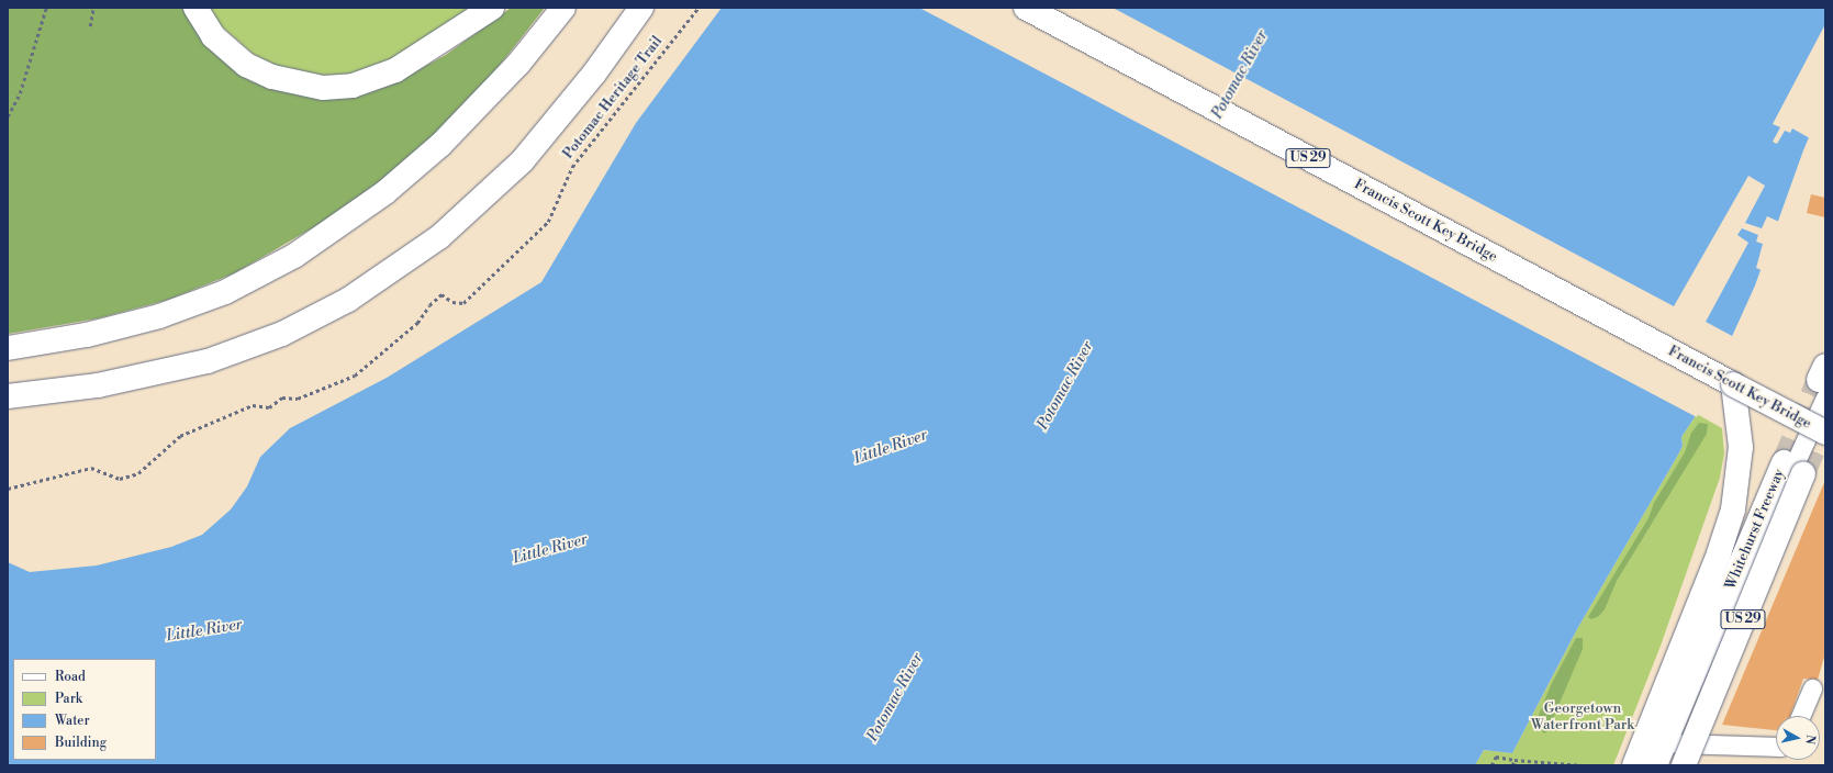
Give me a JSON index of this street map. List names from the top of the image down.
{
  "streets": {
    "highway": ["US 29", "Francis Scott Key Bridge", "Whitehurst Freeway"],
    "path": ["Potomac Heritage Trail"]
  },
  "water": ["Potomac River", "Little River"],
  "parks": ["Georgetown Waterfront Park"],
  "legend": [
    "Road",
    "Park",
    "Water",
    "Building"
  ],
  "north": "right"
}
